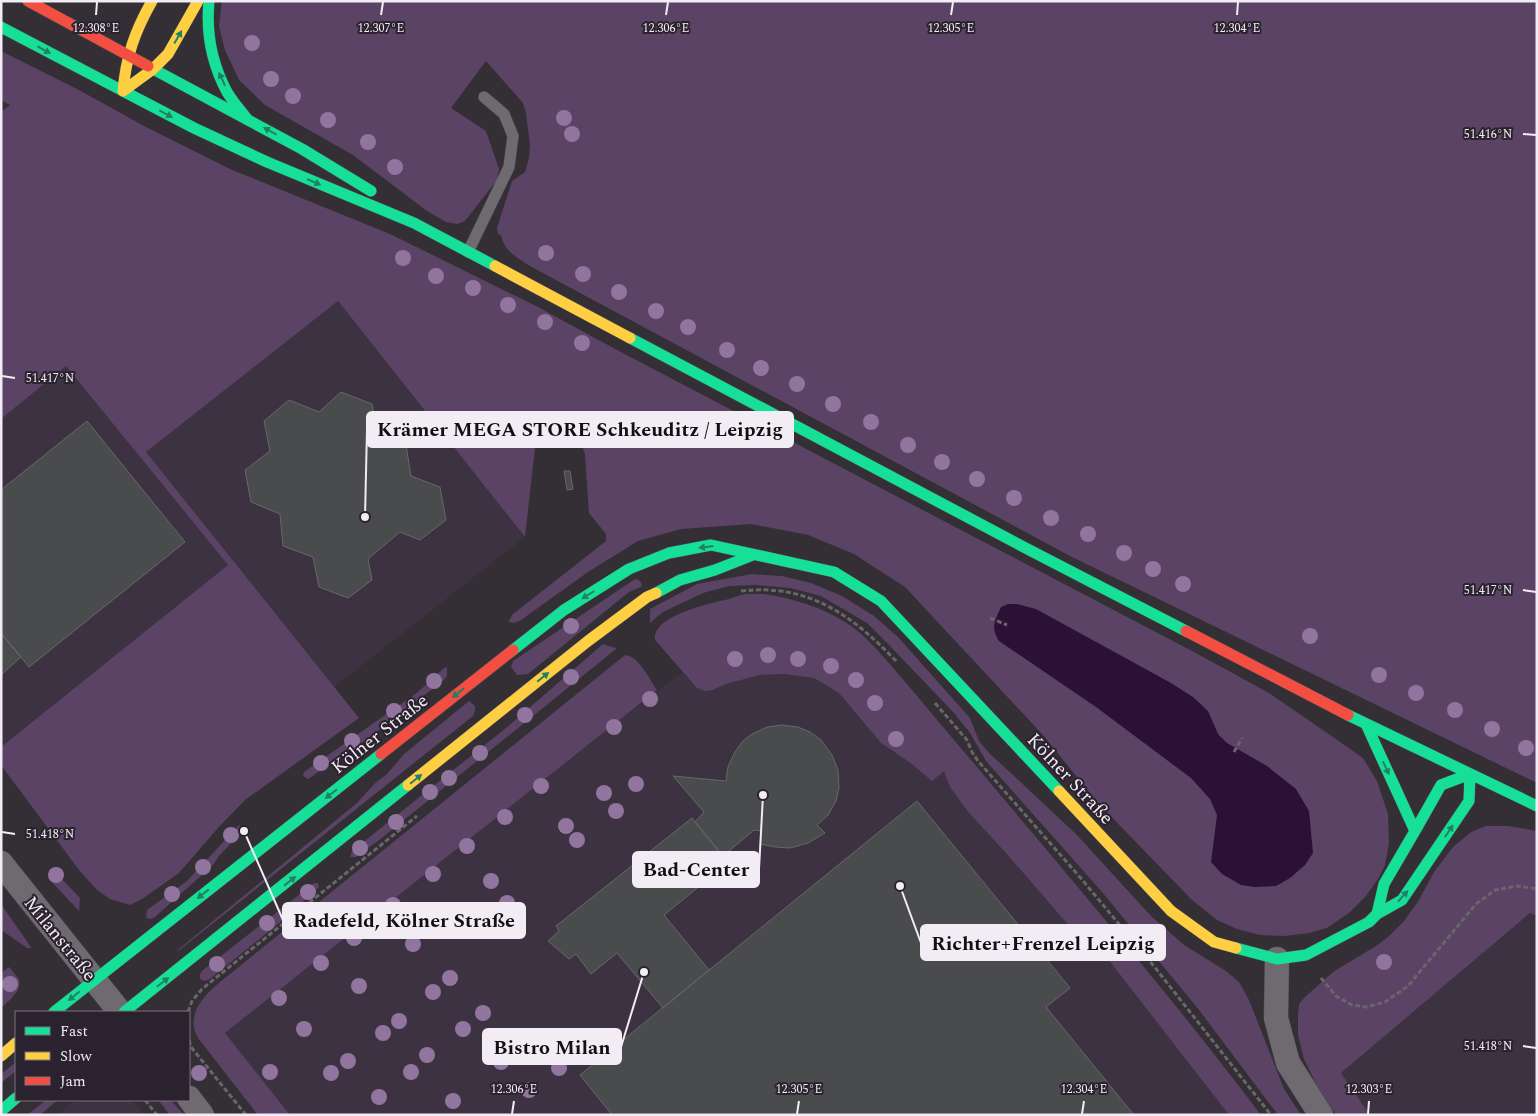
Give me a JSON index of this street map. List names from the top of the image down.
{
  "streets": {
    "main road": ["Kölner Straße"],
    "street": ["Milanstraße"]
  },
  "crossings": [
    ["Kölner Straße", "Milanstraße"]
  ],
  "places": [
    "Krämer MEGA STORE Schkeuditz / Leipzig",
    "Bad-Center",
    "Radefeld, Kölner Straße",
    "Richter+Frenzel Leipzig",
    "Bistro Milan"
  ],
  "legend": ["Fast", "Slow", "Jam"],
  "coordinates": [
    "12.308°E",
    "12.307°E",
    "12.306°E",
    "12.305°E",
    "12.304°E",
    "51.416°N",
    "51.417°N",
    "51.418°N",
    "12.303°E"
  ]
}
